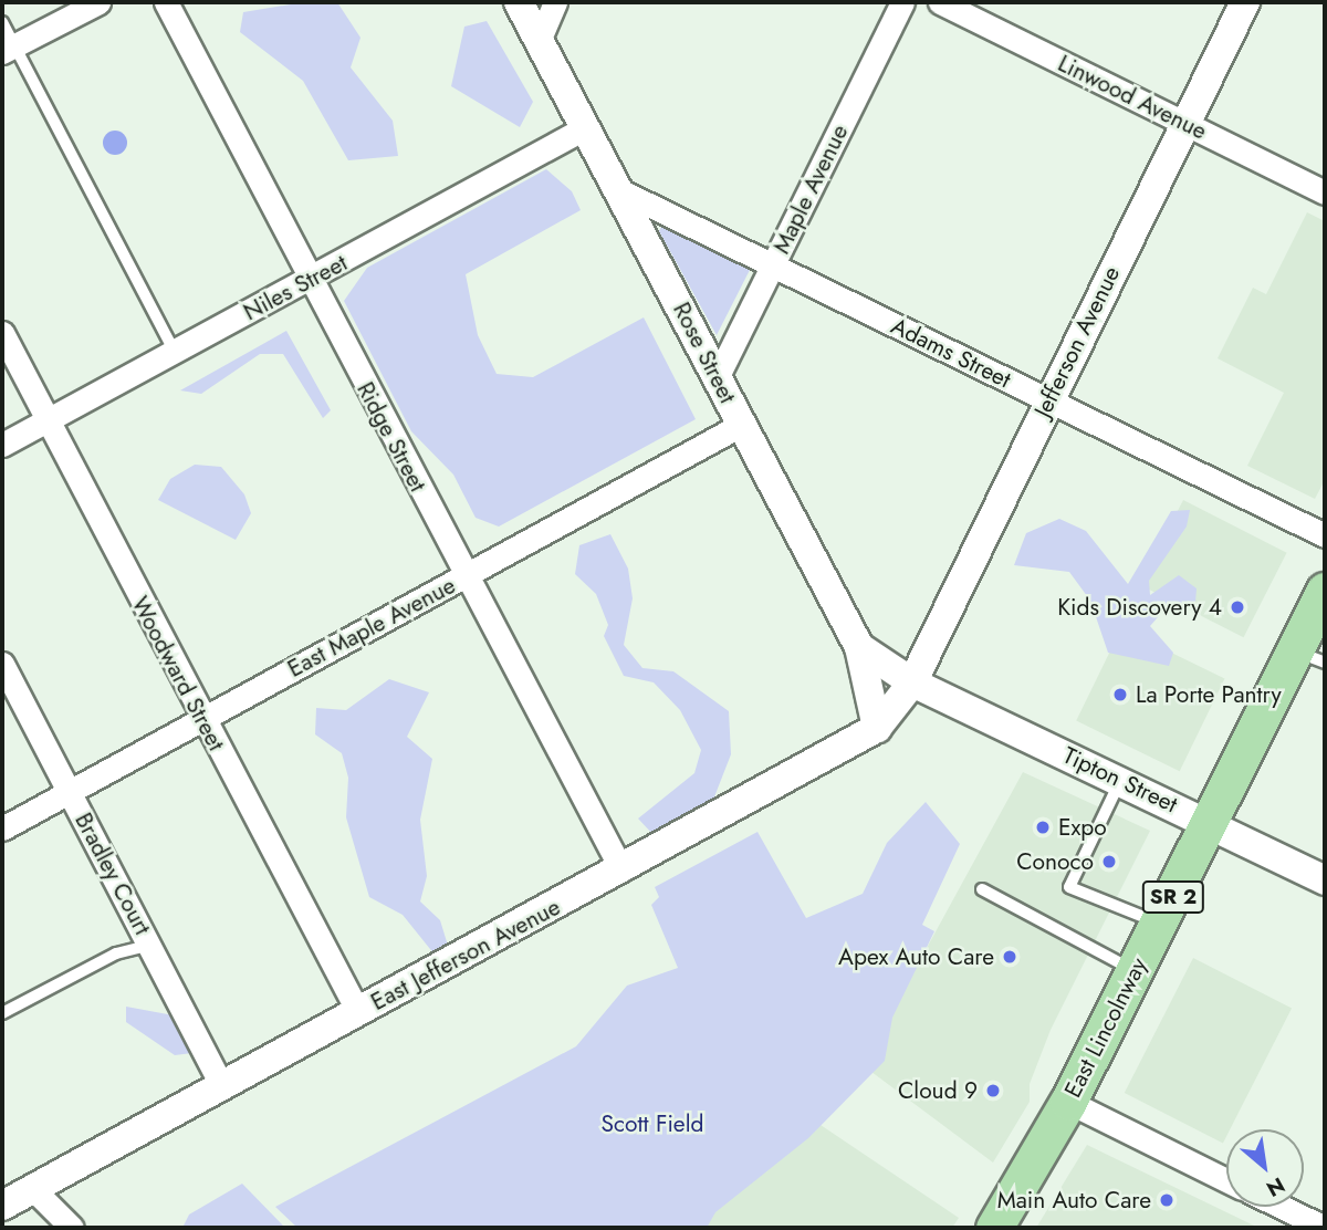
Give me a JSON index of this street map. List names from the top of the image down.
{
  "streets": {
    "main road": ["SR 2", "East Lincolnway"],
    "street": [
      "Linwood Avenue",
      "Maple Avenue",
      "Niles Street",
      "Jefferson Avenue",
      "Rose Street",
      "Adams Street",
      "Ridge Street",
      "East Maple Avenue",
      "Woodward Street",
      "Tipton Street",
      "Bradley Court",
      "East Jefferson Avenue"
    ]
  },
  "crossings": [
    ["Linwood Avenue", "Jefferson Avenue"],
    ["Maple Avenue", "Rose Street"],
    ["Maple Avenue", "Adams Street"],
    ["Niles Street", "Rose Street"],
    ["Niles Street", "Ridge Street"],
    ["Niles Street", "Woodward Street"],
    ["Jefferson Avenue", "Rose Street"],
    ["Jefferson Avenue", "Adams Street"],
    ["Jefferson Avenue", "Tipton Street"],
    ["Jefferson Avenue", "East Jefferson Avenue"],
    ["Rose Street", "Adams Street"],
    ["Rose Street", "East Maple Avenue"],
    ["Rose Street", "Tipton Street"],
    ["Rose Street", "East Jefferson Avenue"],
    ["Ridge Street", "East Maple Avenue"],
    ["Ridge Street", "East Jefferson Avenue"],
    ["East Maple Avenue", "Woodward Street"],
    ["East Maple Avenue", "Bradley Court"],
    ["Woodward Street", "East Jefferson Avenue"],
    ["Tipton Street", "SR 2"],
    ["Tipton Street", "East Jefferson Avenue"],
    ["Tipton Street", "East Lincolnway"],
    ["Bradley Court", "East Jefferson Avenue"],
    ["SR 2", "East Lincolnway"]
  ],
  "parks": ["Scott Field"],
  "places": [
    "Kids Discovery 4",
    "La Porte Pantry",
    "Expo",
    "Conoco",
    "Apex Auto Care",
    "Cloud 9",
    "Main Auto Care"
  ],
  "north": "bottom right"
}
